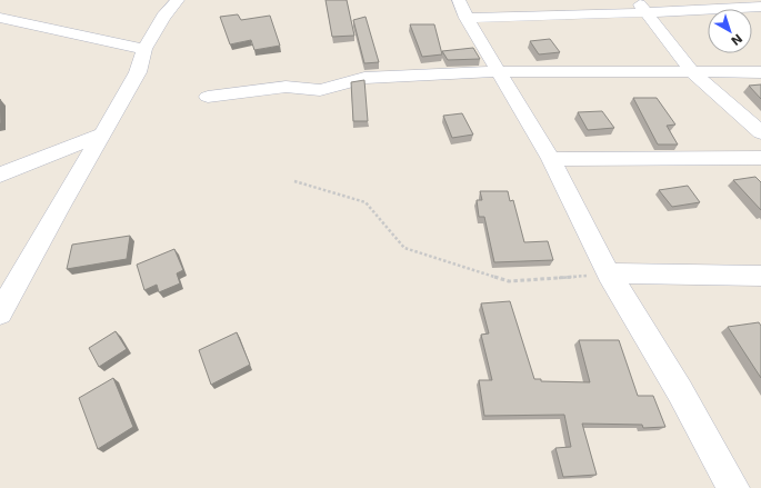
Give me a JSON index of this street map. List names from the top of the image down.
{
  "north": "bottom right"
}
